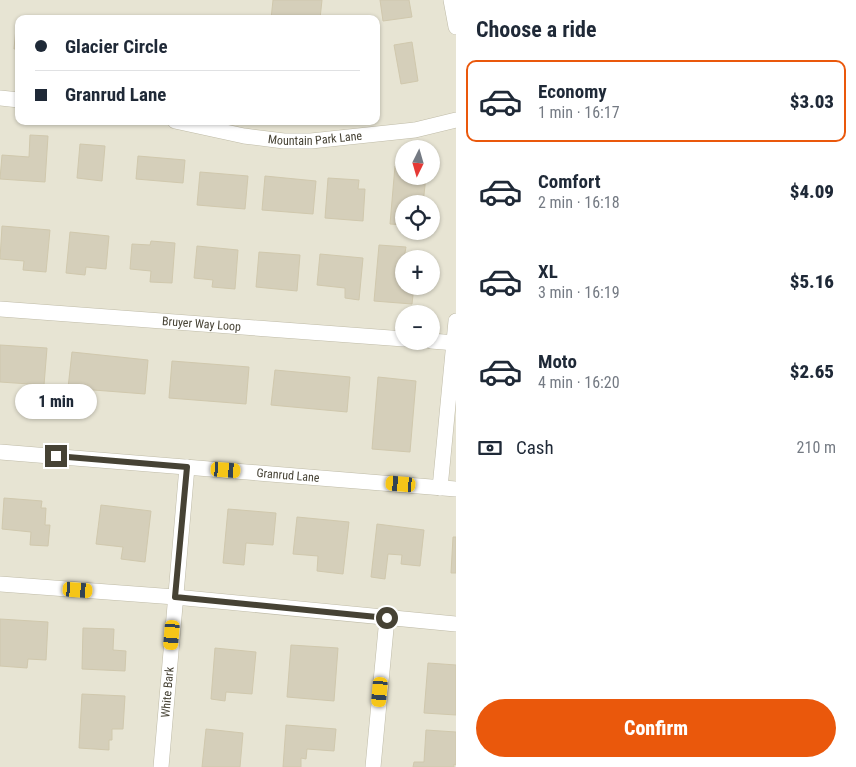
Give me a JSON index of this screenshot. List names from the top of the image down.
{
  "streets": {
    "street": [
      "Mountain Park Lane",
      "Bruyer Way Loop",
      "Granrud Lane",
      "White Bark"
    ]
  },
  "crossings": [
    ["Granrud Lane", "White Bark"]
  ],
  "north": "bottom",
  "page": {
    "heading": "Choose a ride",
    "banner": ["Glacier Circle", "Granrud Lane"],
    "list": [
      {
        "name": "Economy",
        "note": "1 min · 16:17",
        "value": "$3.03"
      },
      {
        "name": "Comfort",
        "note": "2 min · 16:18",
        "value": "$4.09"
      },
      {
        "name": "XL",
        "note": "3 min · 16:19",
        "value": "$5.16"
      },
      {
        "name": "Moto",
        "note": "4 min · 16:20",
        "value": "$2.65"
      }
    ],
    "map_buttons": ["+", "−"],
    "bubble": "1 min",
    "pay": ["Cash", "210 m"],
    "buttons": "Confirm"
  }
}
